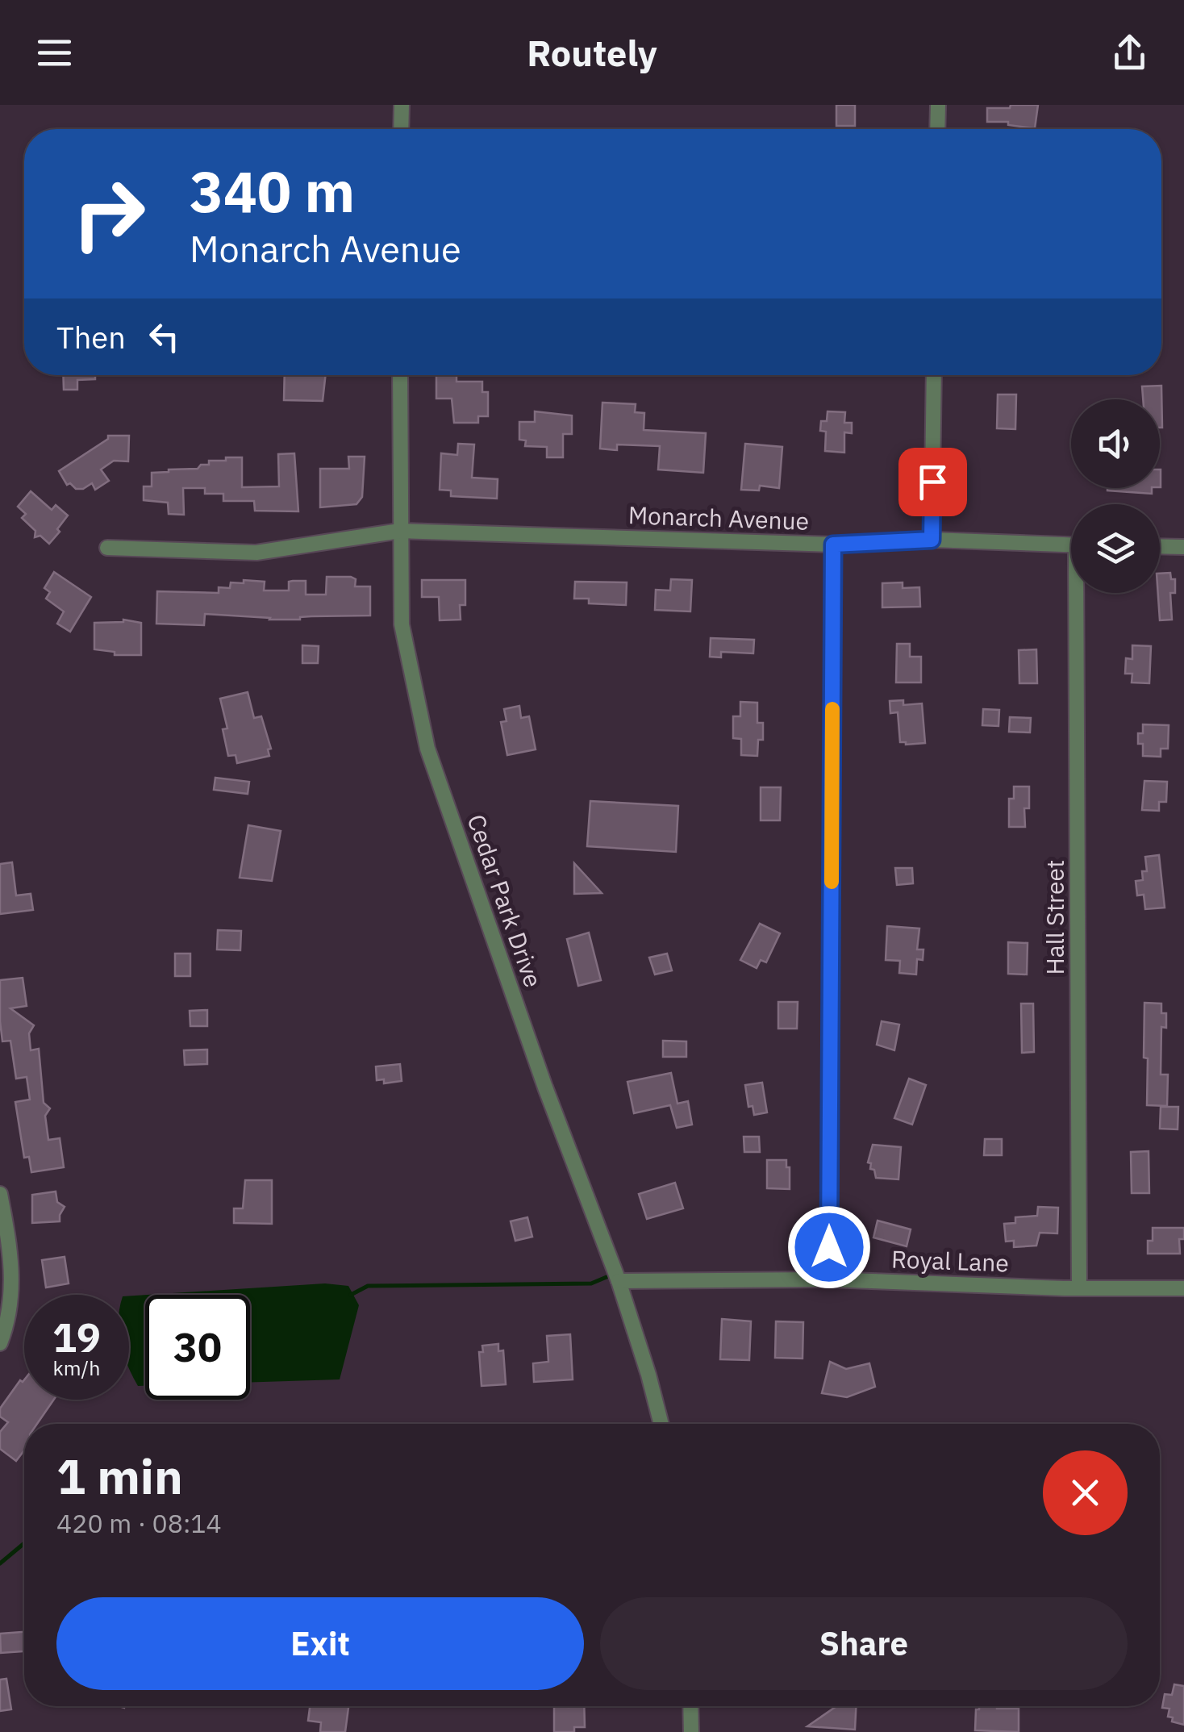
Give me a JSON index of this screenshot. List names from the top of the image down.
{
  "streets": {
    "street": [
      "Monarch Avenue",
      "Cedar Park Drive",
      "Hall Street",
      "Royal Lane"
    ]
  },
  "crossings": [
    ["Monarch Avenue", "Cedar Park Drive"],
    ["Cedar Park Drive", "Royal Lane"],
    ["Hall Street", "Royal Lane"]
  ],
  "page": {
    "header": "Routely",
    "turn": ["340 m", "Monarch Avenue"],
    "then": "Then",
    "speed": "19 km/h",
    "limit": "30",
    "heading": ["1 min", "420 m · 08:14"],
    "buttons": ["Exit", "Share"]
  }
}
